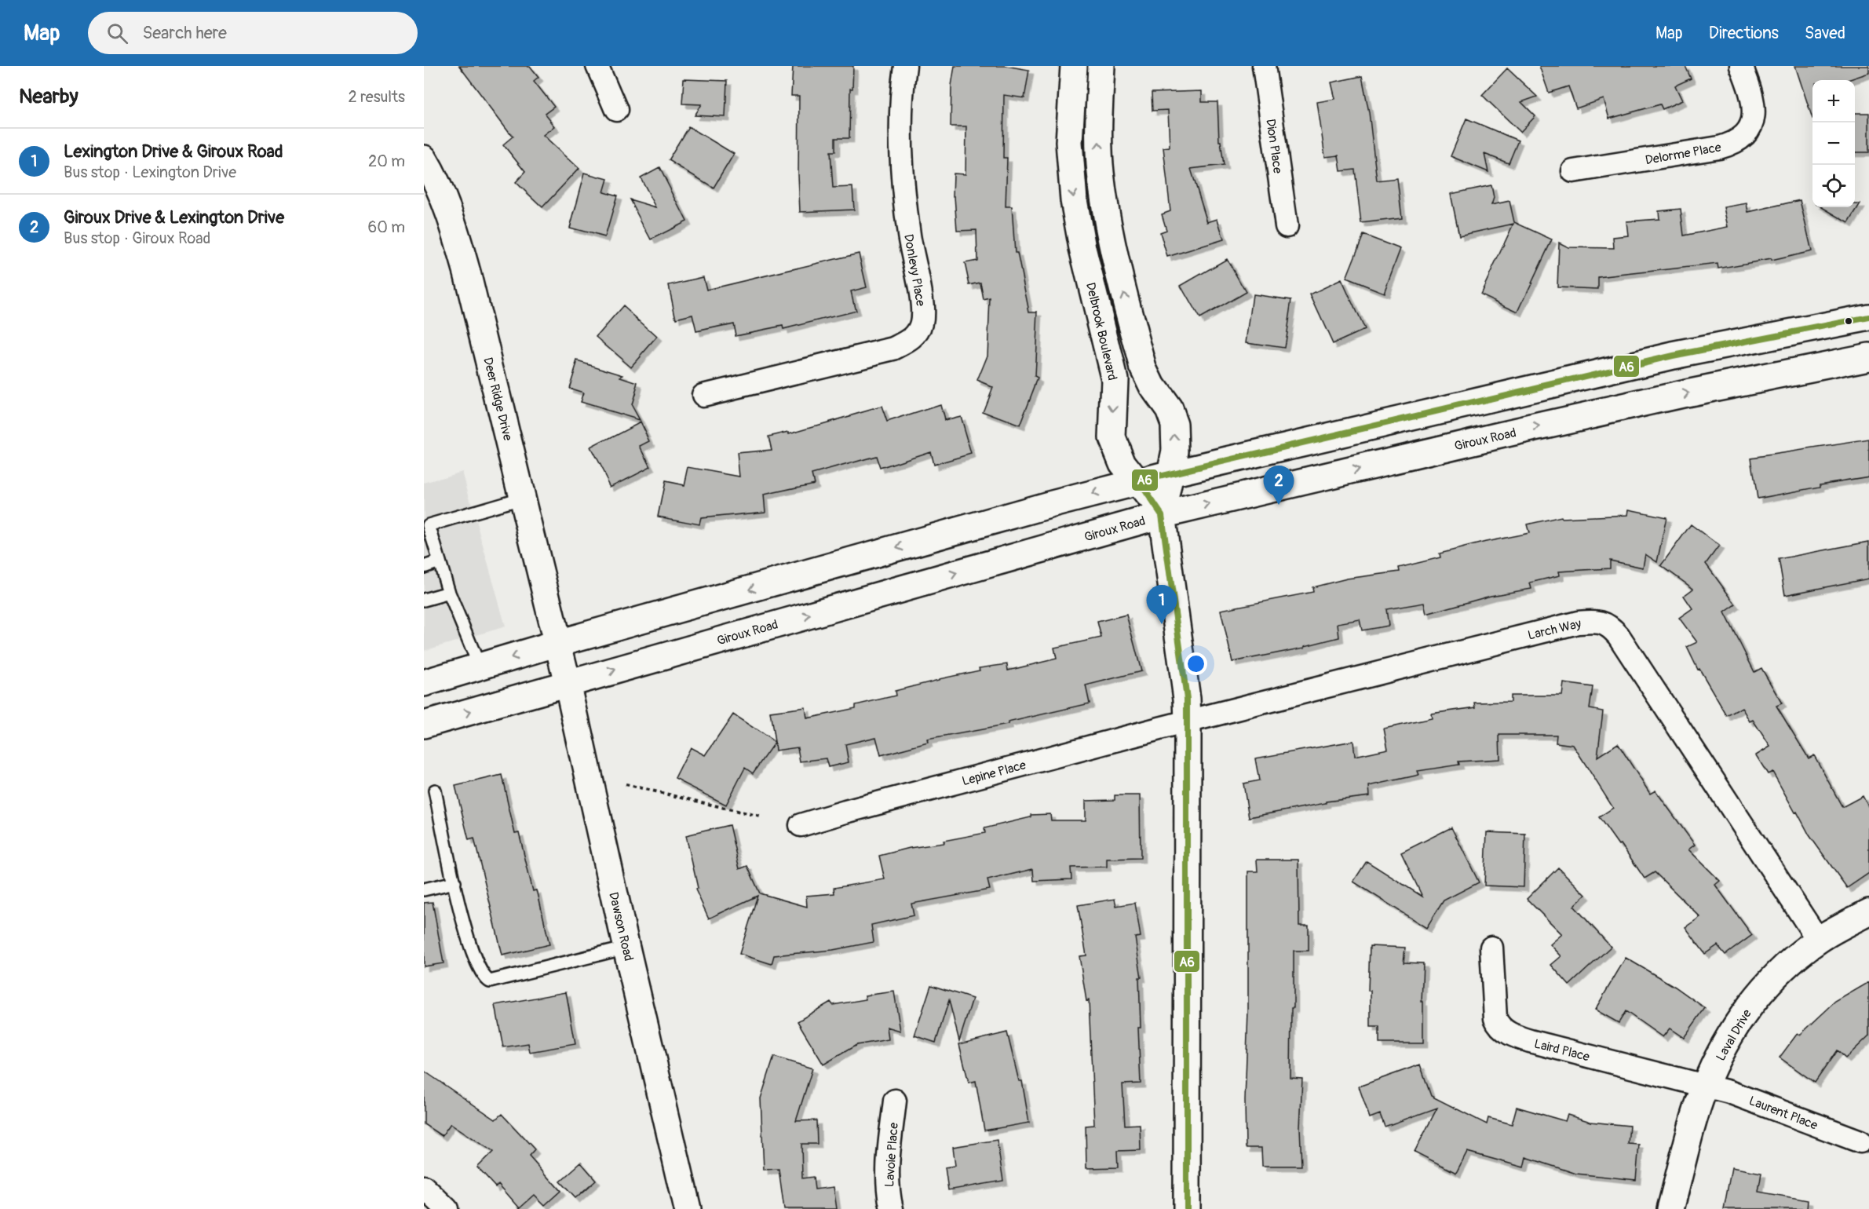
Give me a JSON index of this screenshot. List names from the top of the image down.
{
  "streets": {
    "main road": [
      "Delbrook Boulevard",
      "Deer Ridge Drive",
      "Giroux Road",
      "Dawson Road",
      "Laval Drive"
    ],
    "street": [
      "Dion Place",
      "Delorme Place",
      "Donlevy Place",
      "Larch Way",
      "Lepine Place",
      "Laird Place",
      "Laurent Place",
      "Lavoie Place"
    ]
  },
  "crossings": [
    ["Delbrook Boulevard", "Giroux Road"],
    ["Deer Ridge Drive", "Dawson Road"],
    ["Giroux Road", "Dawson Road"],
    ["Larch Way", "Lepine Place"],
    ["Larch Way", "Laval Drive"],
    ["Laval Drive", "Laird Place"],
    ["Laval Drive", "Laurent Place"],
    ["Laird Place", "Laurent Place"]
  ],
  "lines": ["transit line A6"],
  "page": {
    "header": "Map",
    "search": "Search here",
    "nav": ["Map", "Directions", "Saved"],
    "heading": ["Nearby", "2 results"],
    "map_buttons": ["+", "−"],
    "list": [
      {
        "mark": "1",
        "name": "Lexington Drive & Giroux Road",
        "note": "Bus stop · Lexington Drive",
        "value": "20 m"
      },
      {
        "mark": "2",
        "name": "Giroux Drive & Lexington Drive",
        "note": "Bus stop · Giroux Road",
        "value": "60 m"
      }
    ],
    "pins": ["2", "1"]
  }
}
